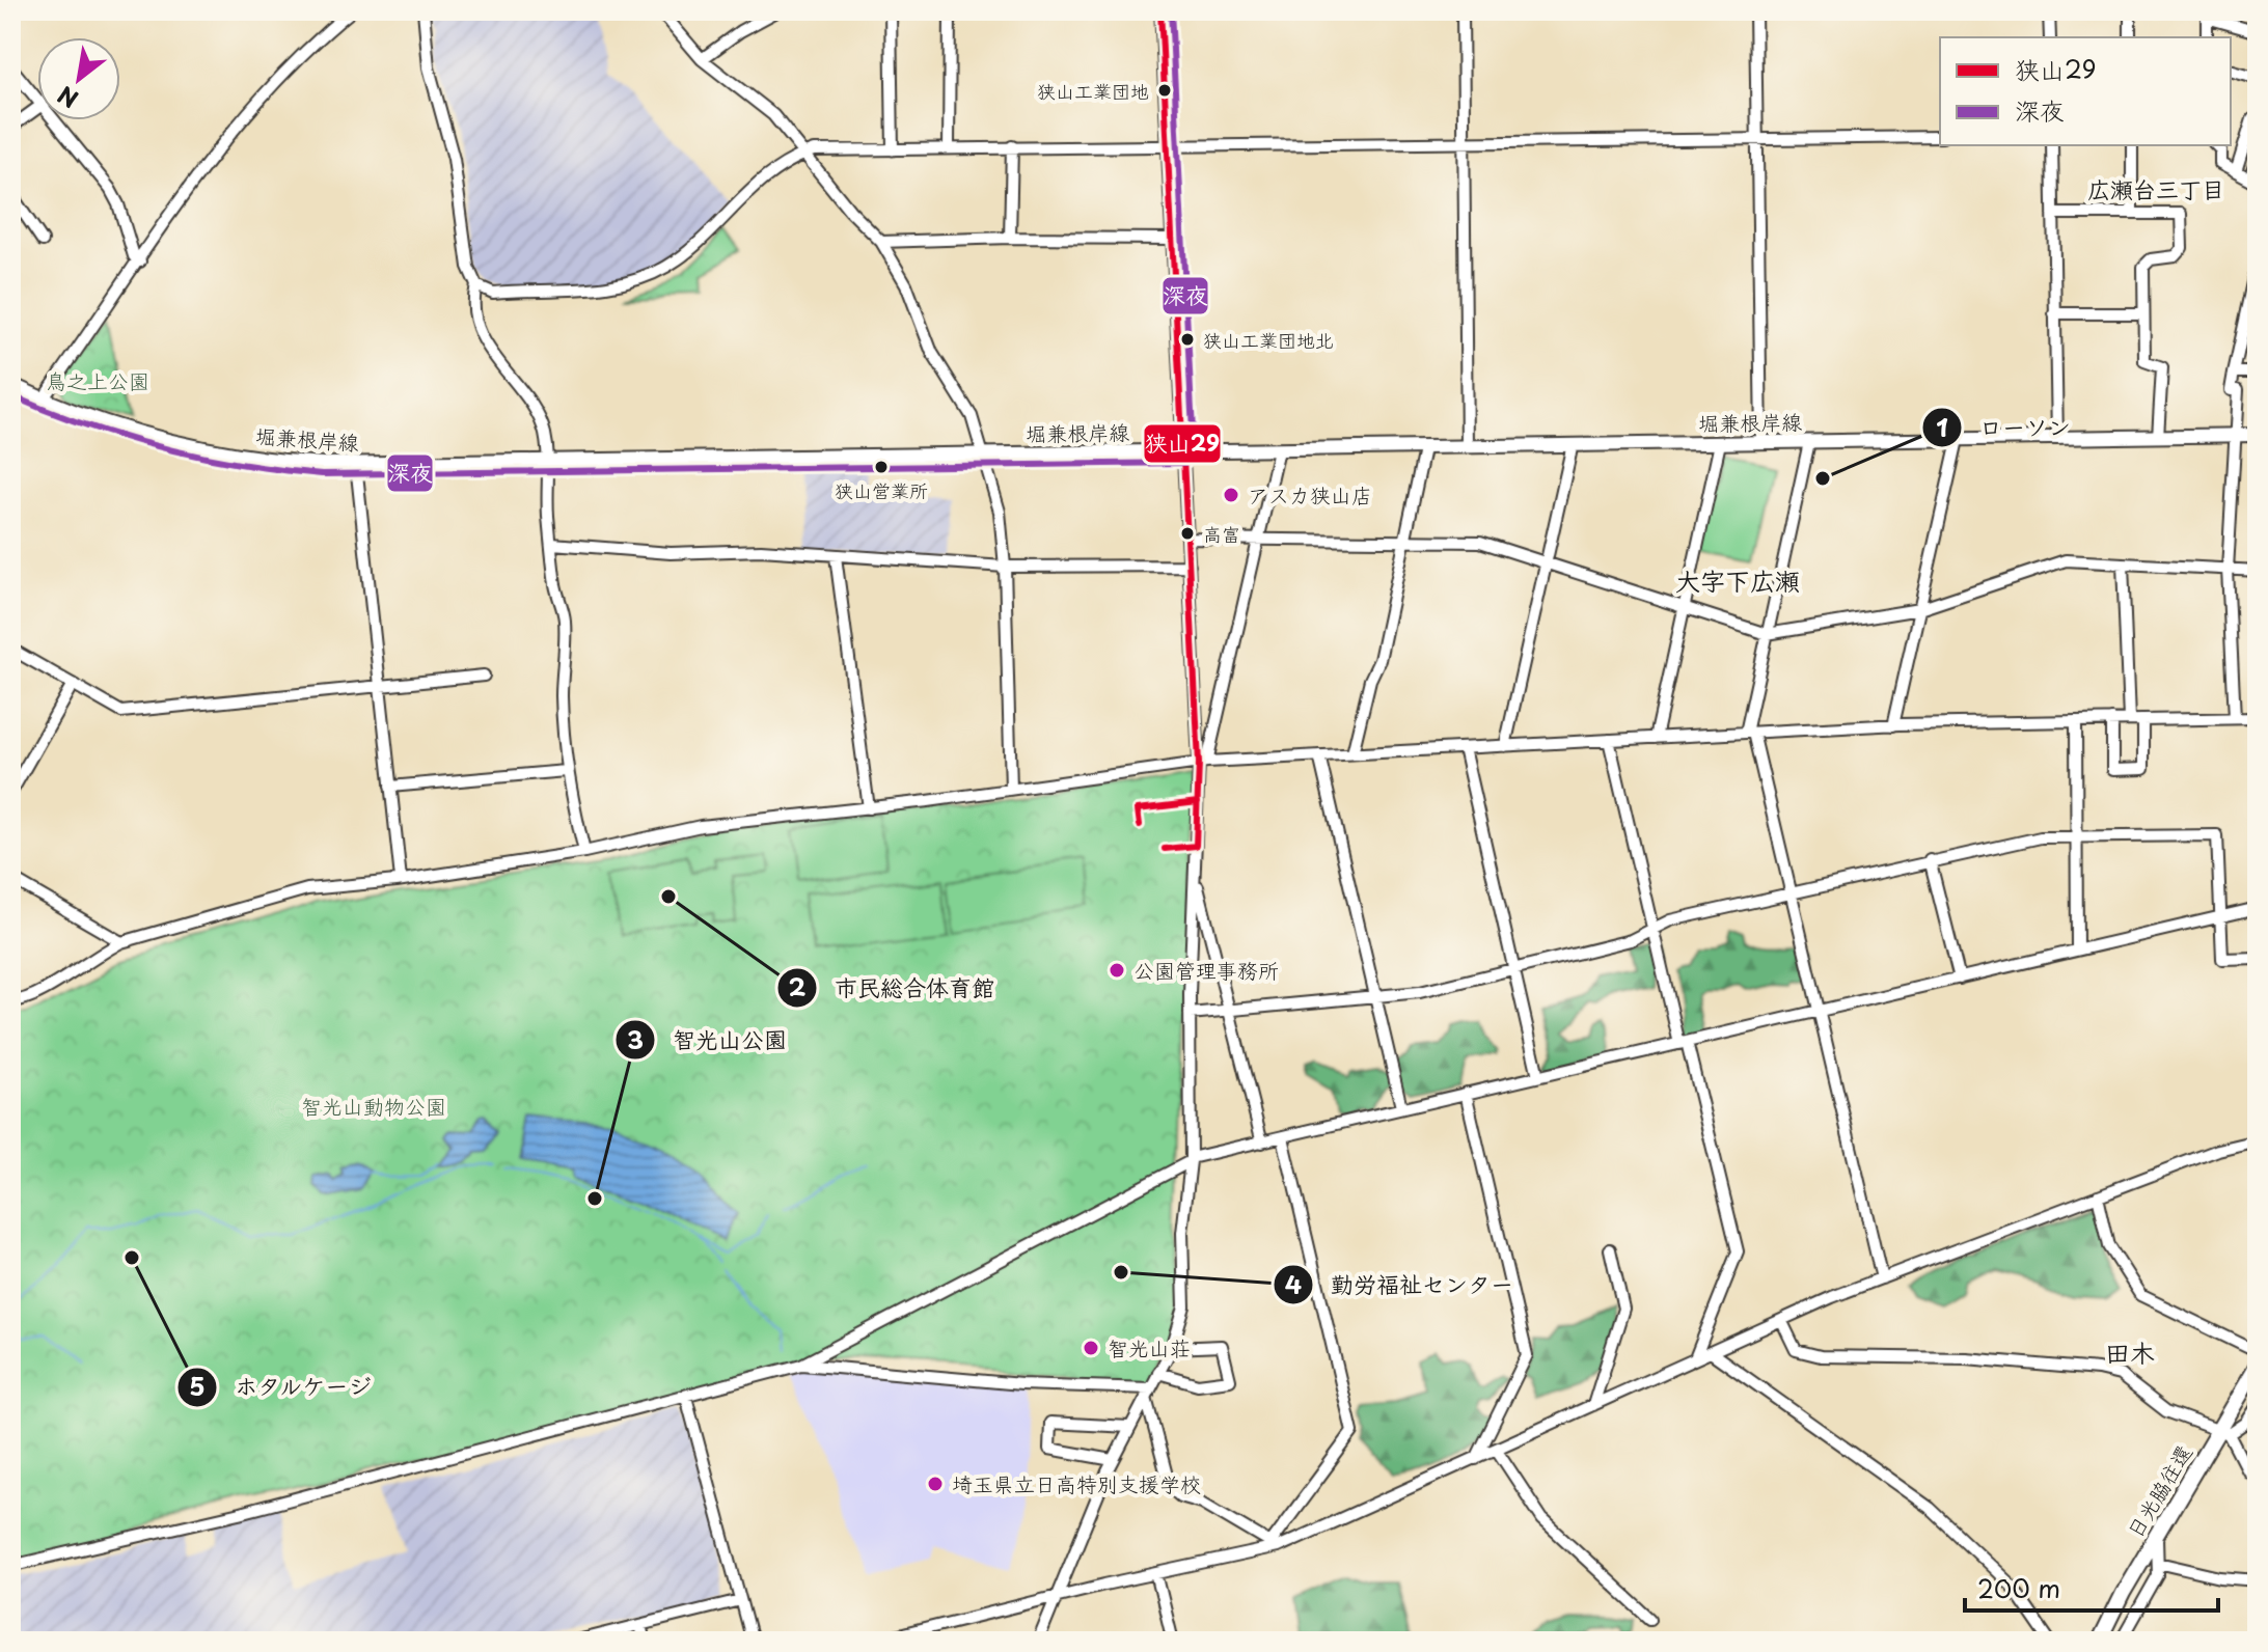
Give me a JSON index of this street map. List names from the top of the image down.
{
  "streets": {
    "highway": ["日光脇往還"],
    "main road": ["堀兼根岸線"]
  },
  "districts": ["広瀬台三丁目", "大字下広瀬", "田木"],
  "parks": ["鳥之上公園", "智光山動物公園"],
  "places": [
    "狭山工業団地",
    "狭山工業団地北",
    "狭山営業所",
    "ローソン",
    "アスカ狭山店",
    "高富",
    "市民総合体育館",
    "公園管理事務所",
    "智光山公園",
    "ホタルケージ",
    "勤労福祉センター",
    "智光山荘",
    "埼玉県立日高特別支援学校"
  ],
  "lines": ["transit line 狭山29", "transit line 深夜"],
  "legend": ["狭山29", "深夜"],
  "scale_bar": "200 m",
  "north": "bottom left"
}
